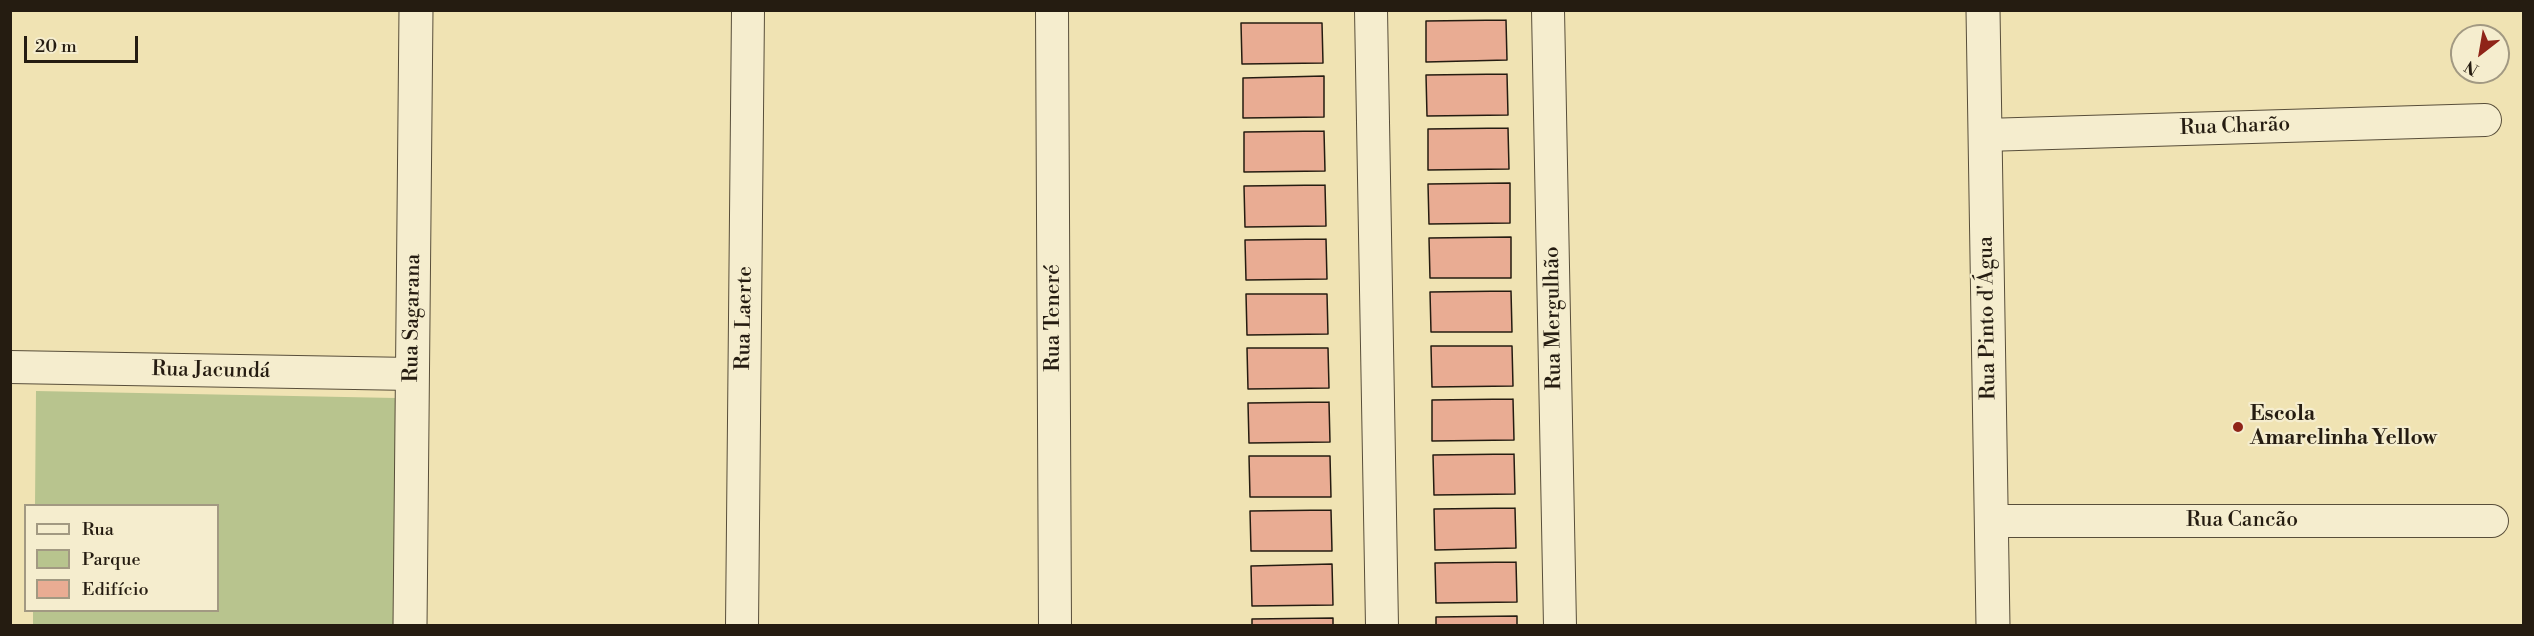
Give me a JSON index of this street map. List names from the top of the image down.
{
  "streets": {
    "street": [
      "Rua Charão",
      "Rua Sagarana",
      "Rua Laerte",
      "Rua Teneré",
      "Rua Mergulhão",
      "Rua Pinto d'Água",
      "Rua Jacundá",
      "Rua Cancão"
    ]
  },
  "crossings": [
    ["Rua Charão", "Rua Pinto d'Água"],
    ["Rua Sagarana", "Rua Jacundá"],
    ["Rua Pinto d'Água", "Rua Cancão"]
  ],
  "places": ["Escola Amarelinha Yellow"],
  "legend": ["Rua", "Parque", "Edifício"],
  "scale_bar": "20 m",
  "north": "bottom left"
}
